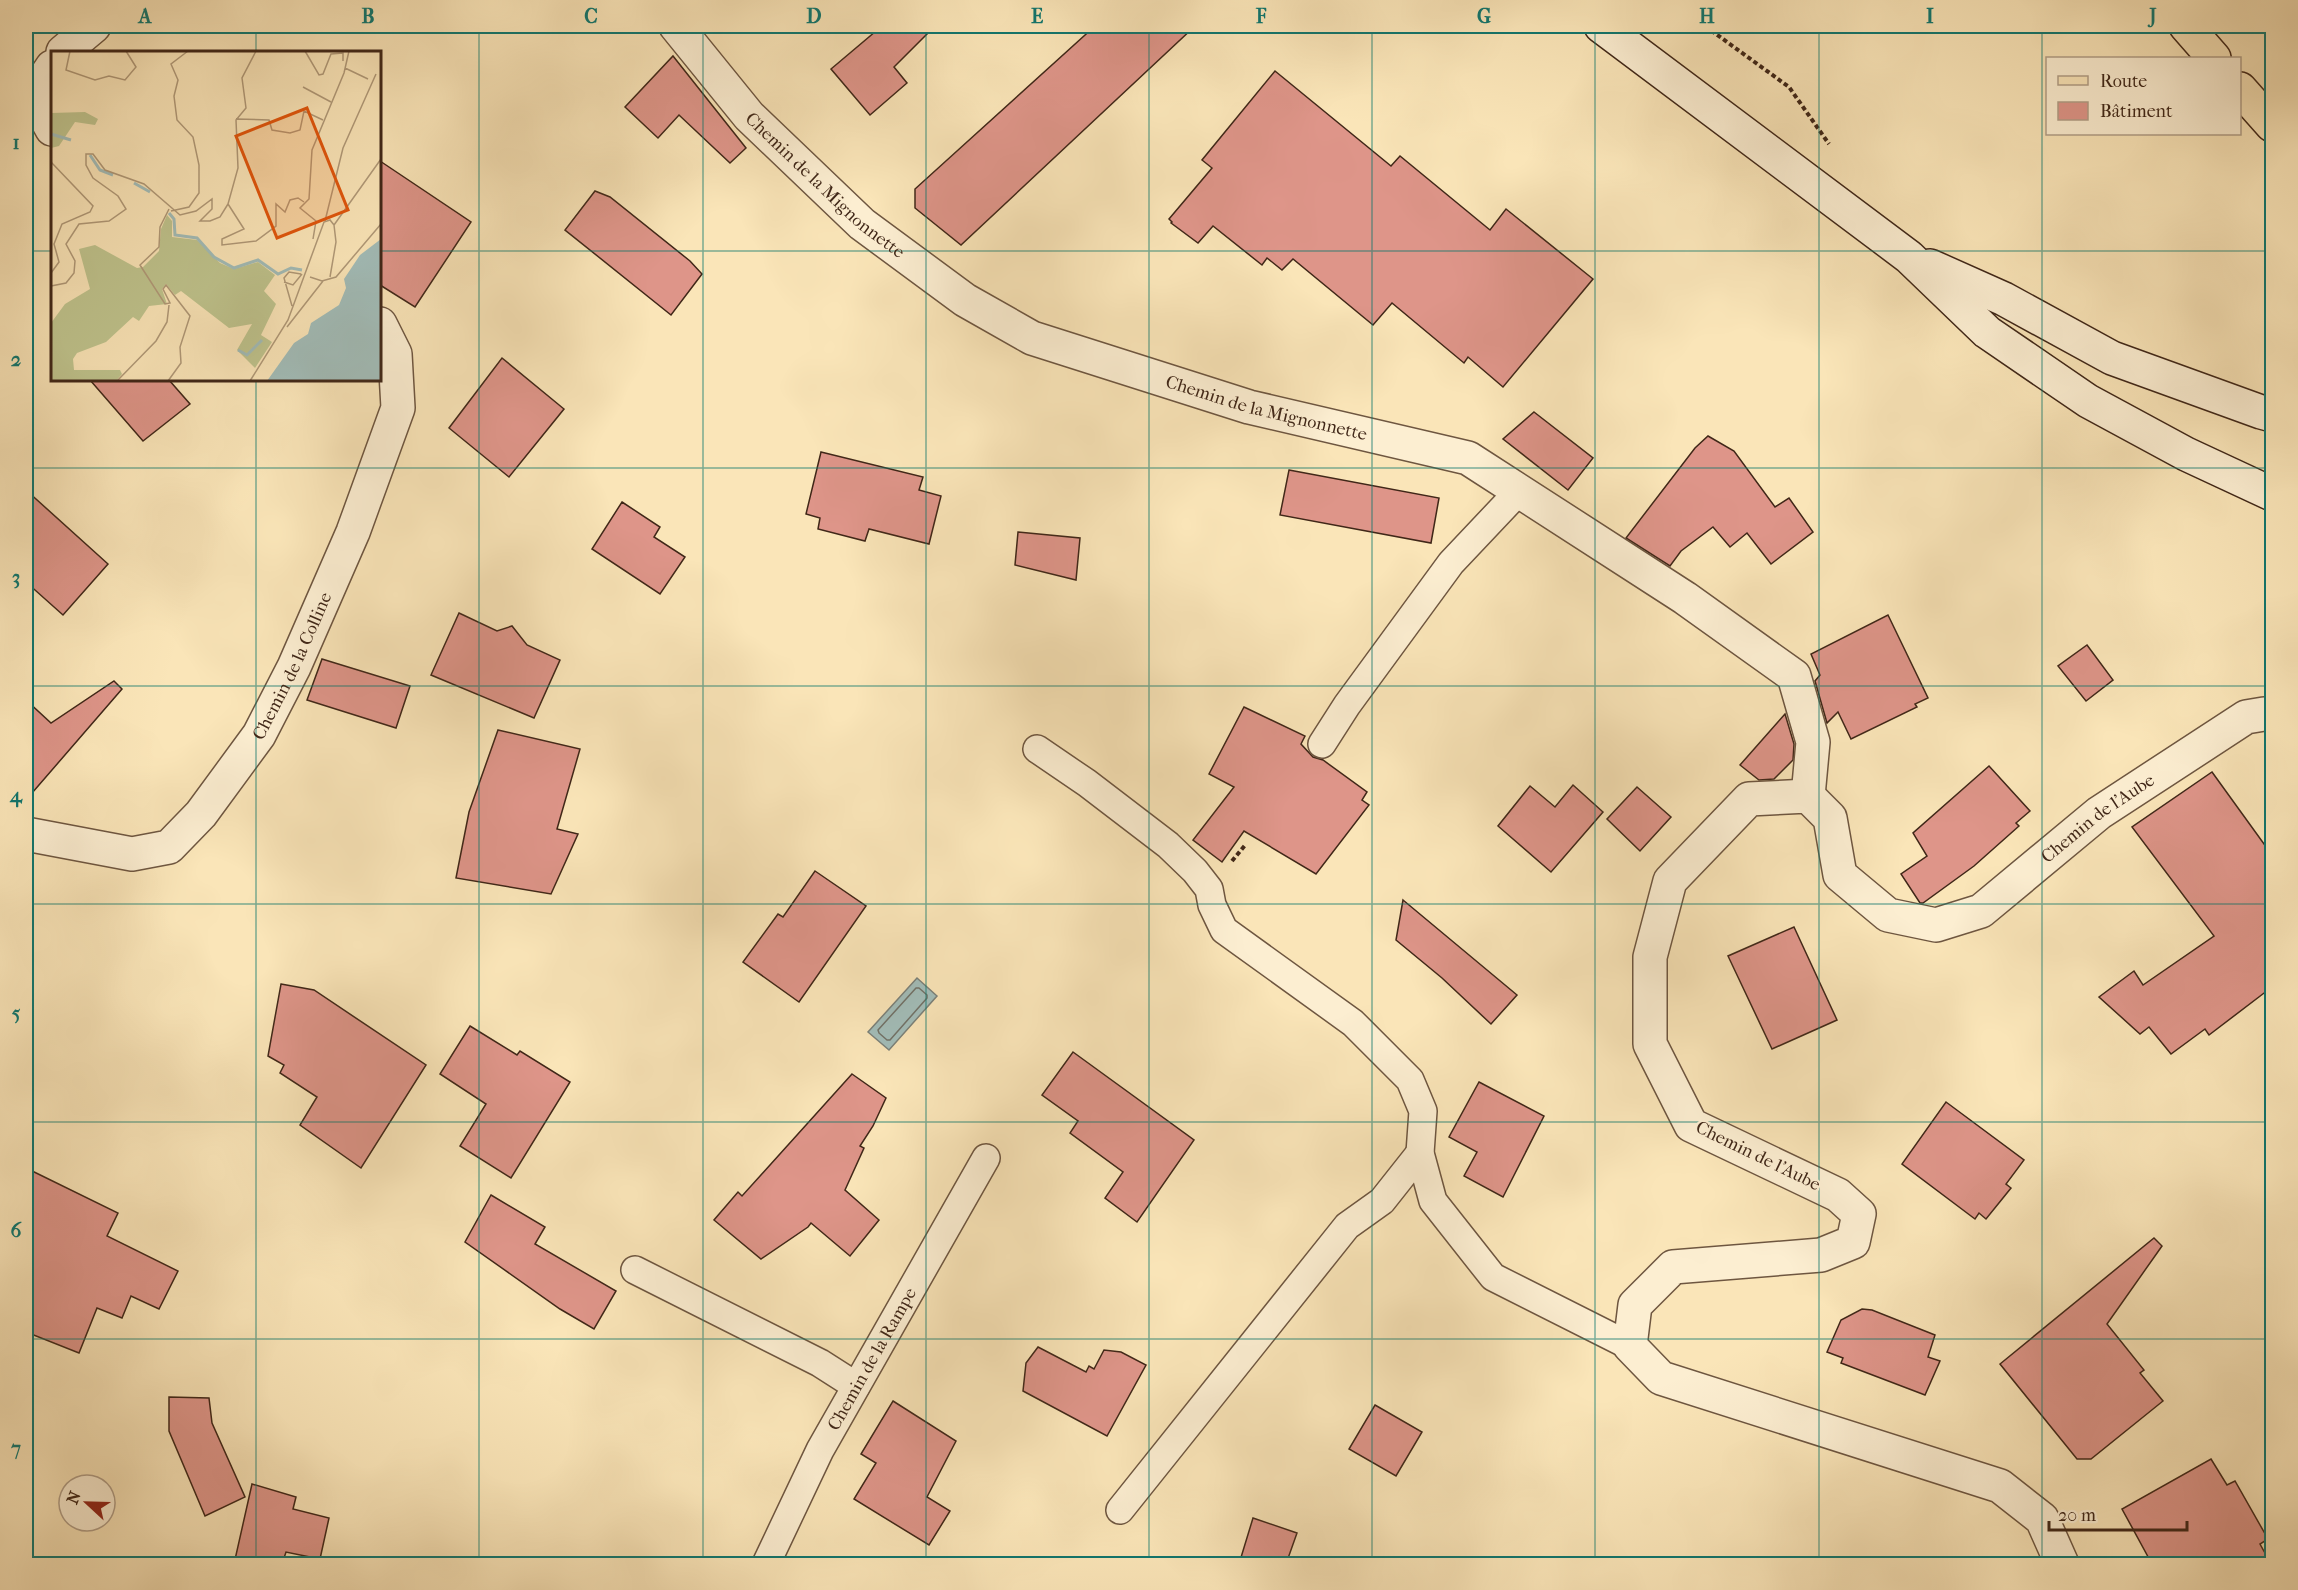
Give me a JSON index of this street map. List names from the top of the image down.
{
  "streets": {
    "street": ["Chemin de la Mignonnette", "Chemin de la Colline", "Chemin de l'Aube"],
    "lane": ["Chemin de la Rampe"]
  },
  "crossings": [
    ["Chemin de la Mignonnette", "Chemin de l'Aube"]
  ],
  "legend": ["Route", "Bâtiment"],
  "scale_bar": "20 m",
  "north": "left",
  "grid": {
    "columns": [
      "A",
      "B",
      "C",
      "D",
      "E",
      "F",
      "G",
      "H",
      "I",
      "J"
    ],
    "rows": [
      "1",
      "2",
      "3",
      "4",
      "5",
      "6",
      "7"
    ]
  }
}
